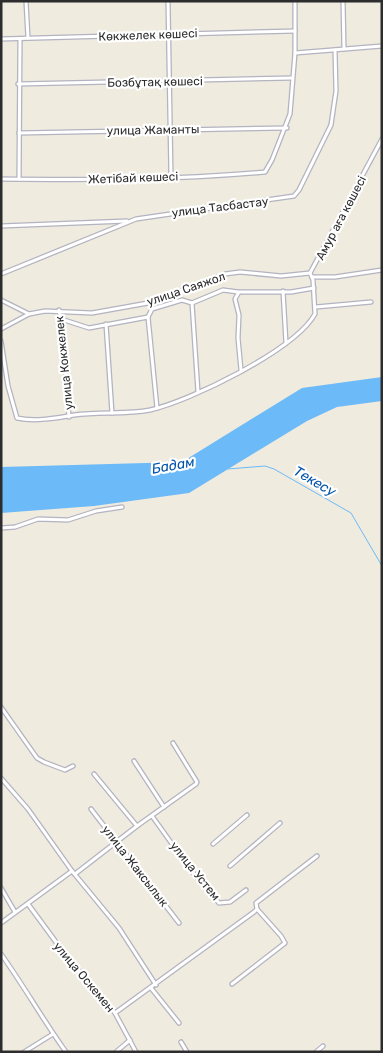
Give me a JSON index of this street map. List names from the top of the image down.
{
  "streets": {
    "street": [
      "Көкжелек көшесі",
      "Бозбұтақ көшесі",
      "улица Жаманты",
      "Жетібай көшесі",
      "улица Тасбастау",
      "Амур аға көшесі",
      "улица Саяжол",
      "улица Кокжелек",
      "улица Жаксылык",
      "улица Устем",
      "улица Оскемен"
    ]
  },
  "crossings": [
    ["улица Жаманты", "Жетібай көшесі"],
    ["Амур аға көшесі", "улица Саяжол"],
    ["улица Саяжол", "улица Кокжелек"]
  ],
  "water": ["Бадам", "Текесу"]
}
